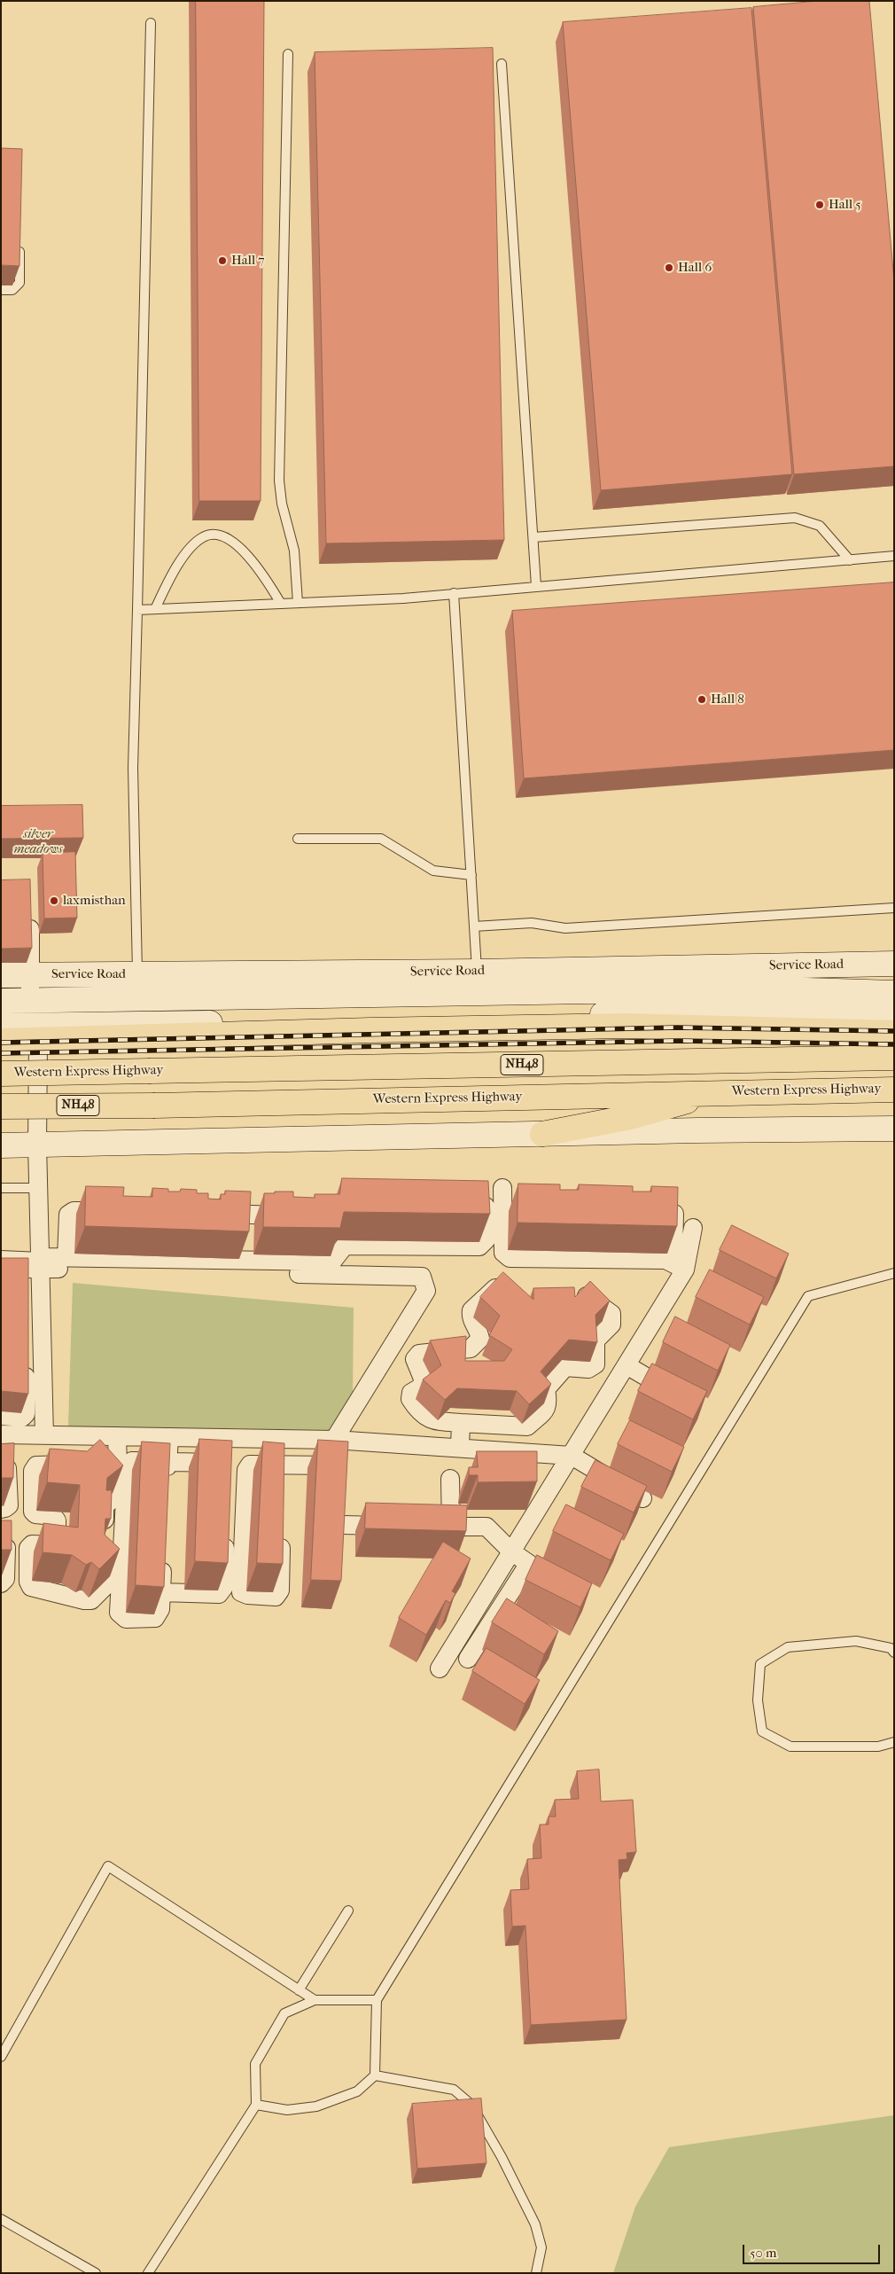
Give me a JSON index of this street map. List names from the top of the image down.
{
  "streets": {
    "highway": ["NH48", "Western Express Highway"],
    "main road": ["Service Road"]
  },
  "parks": ["silver meadows"],
  "places": [
    "Hall 5",
    "Hall 7",
    "Hall 6",
    "Hall 8",
    "laxmisthan"
  ],
  "scale_bar": "50 m"
}
